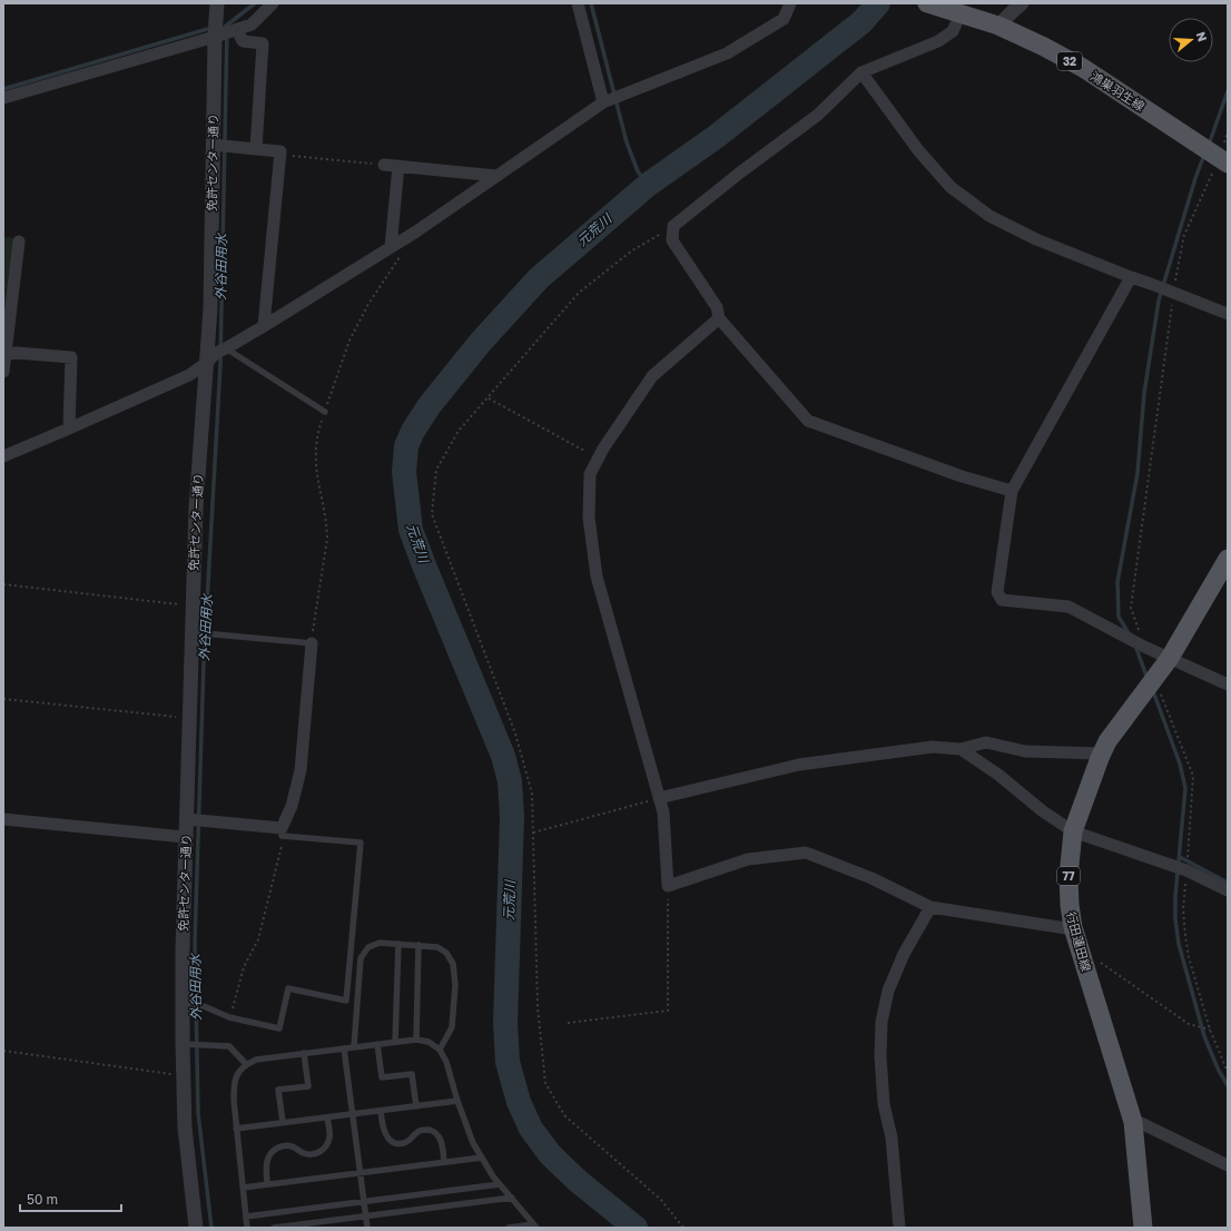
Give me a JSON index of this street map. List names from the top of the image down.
{
  "streets": {
    "main road": [
      "32",
      "鴻巣羽生線",
      "77",
      "行田蓮田線"
    ],
    "street": ["免許センター通り"]
  },
  "water": ["元荒川", "外谷田用水"],
  "scale_bar": "50 m",
  "north": "right"
}
